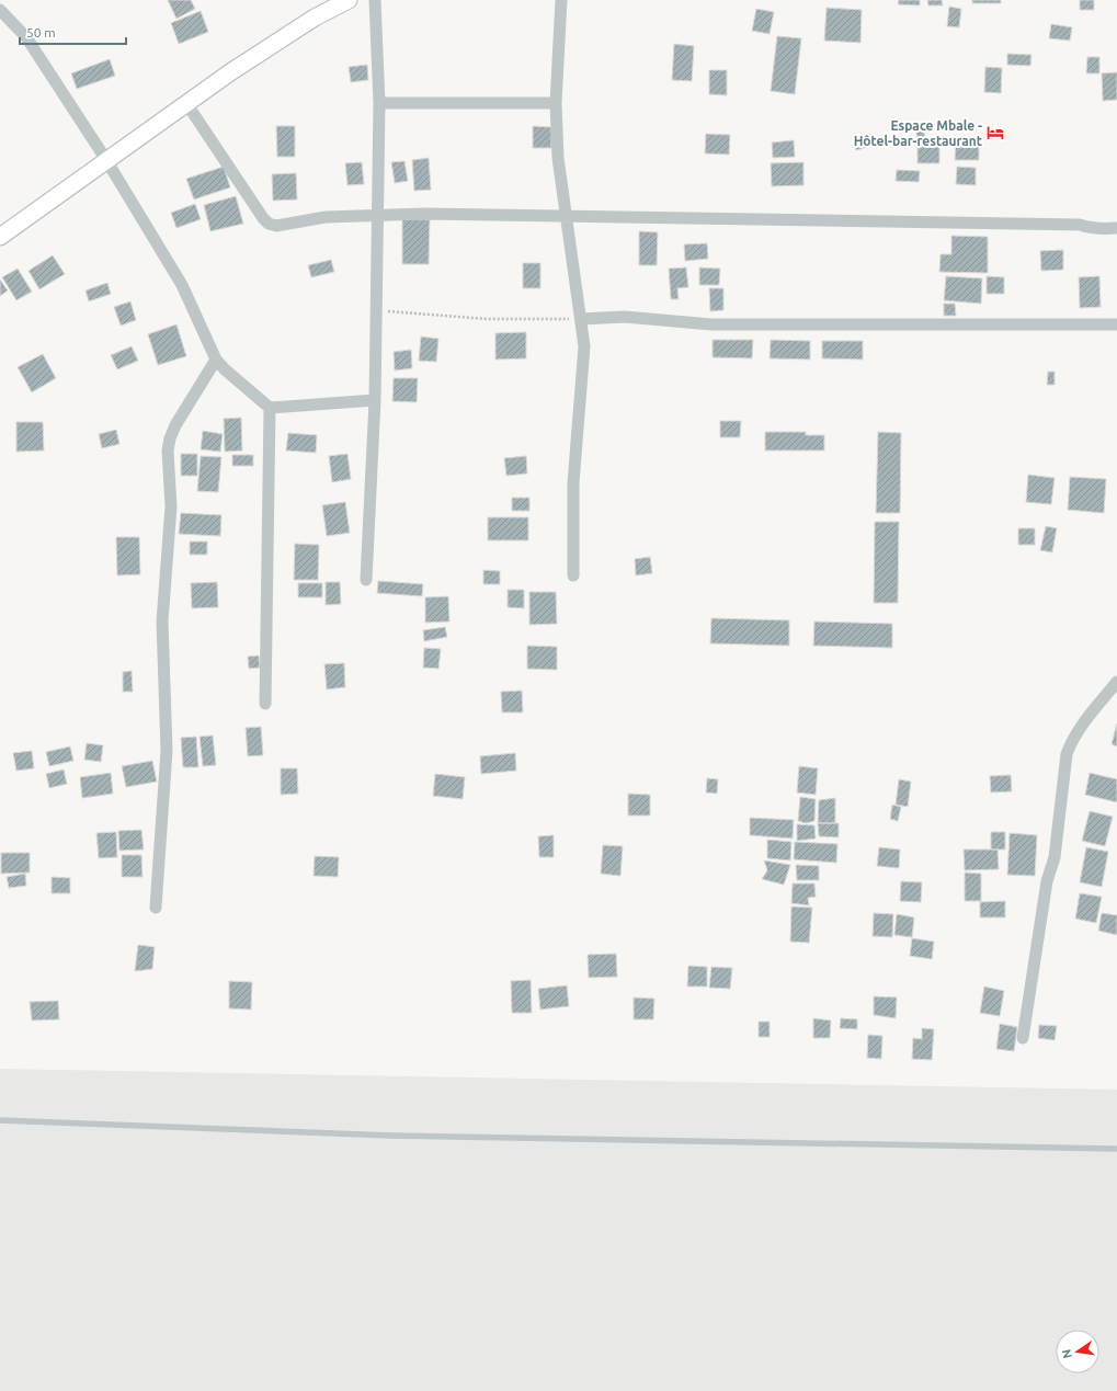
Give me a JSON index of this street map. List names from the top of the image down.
{
  "places": {
    "hotel": ["Espace Mbale - Hôtel-bar-restaurant"]
  },
  "scale_bar": "50 m",
  "north": "left"
}
